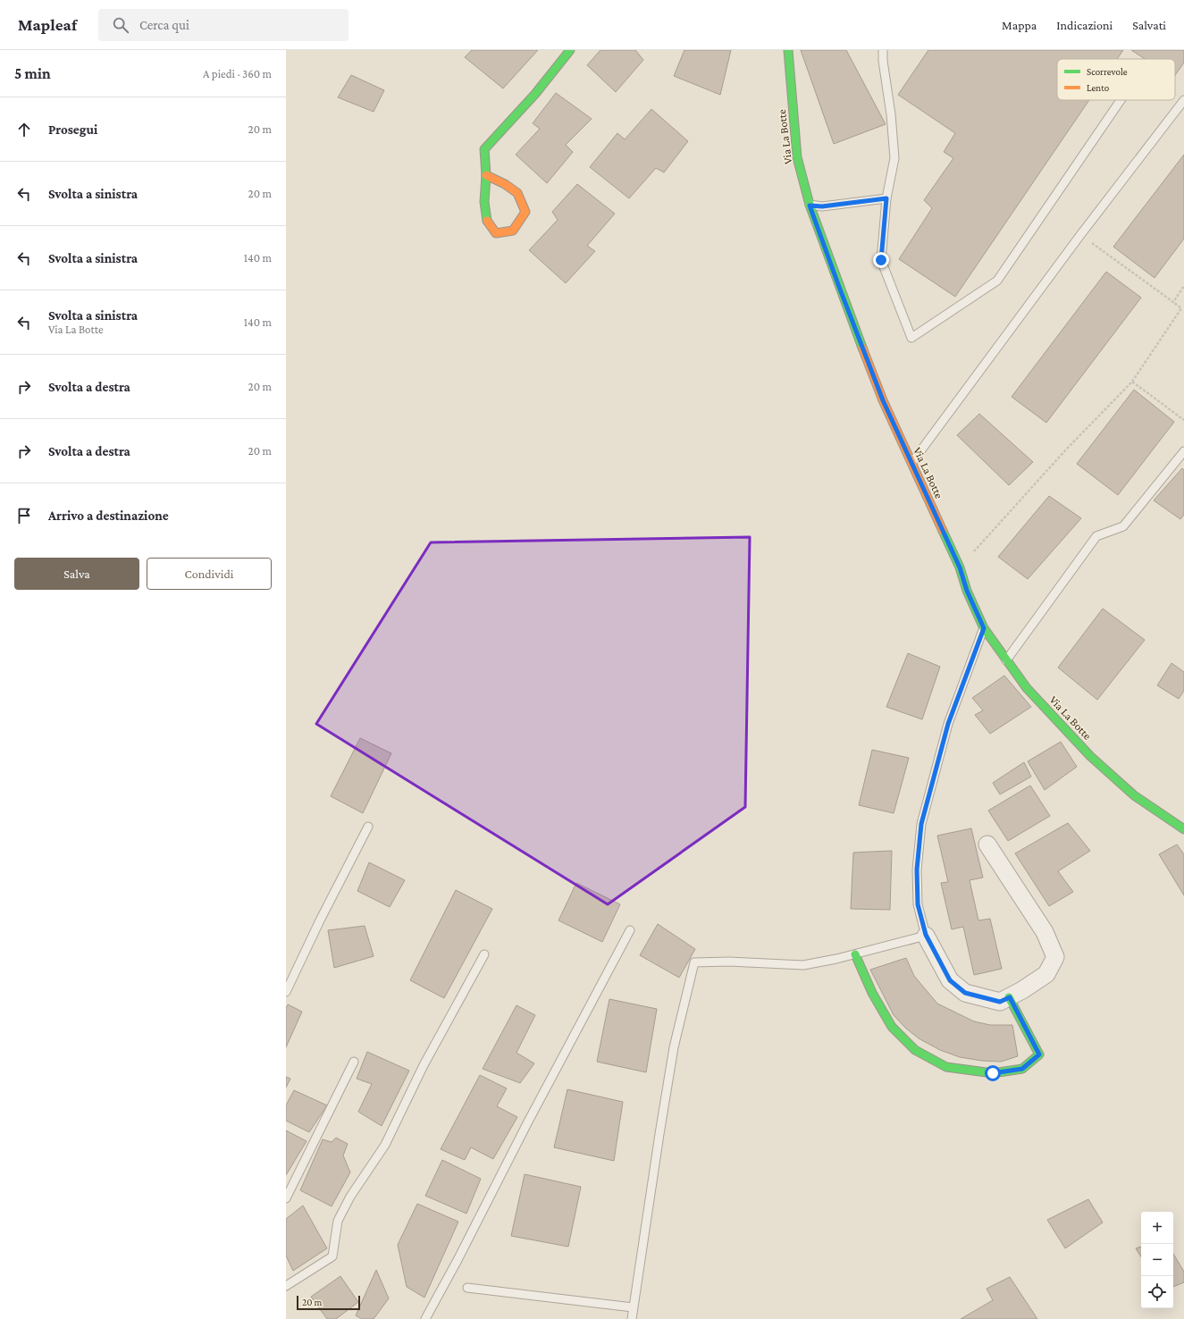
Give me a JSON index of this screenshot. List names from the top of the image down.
{
  "streets": {
    "street": ["Via La Botte"]
  },
  "legend": ["Scorrevole", "Lento"],
  "scale_bar": "20 m",
  "page": {
    "header": "Mapleaf",
    "search": "Cerca qui",
    "nav": ["Mappa", "Indicazioni", "Salvati"],
    "heading": ["5 min", "A piedi · 360 m"],
    "list": [
      ["Prosegui", "20 m"],
      ["Svolta a sinistra", "20 m"],
      ["Svolta a sinistra", "140 m"],
      ["Svolta a sinistra", "Via La Botte", "140 m"],
      ["Svolta a destra", "20 m"],
      ["Svolta a destra", "20 m"],
      "Arrivo a destinazione"
    ],
    "buttons": ["Salva", "Condividi"],
    "map_buttons": ["+", "−"],
    "scale": "20 m"
  }
}
